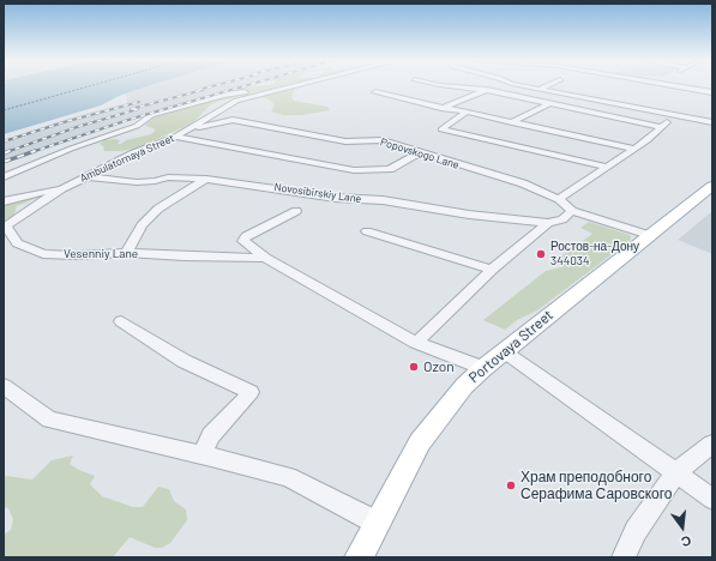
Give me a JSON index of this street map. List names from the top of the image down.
{
  "streets": {
    "main road": ["Portovaya Street"],
    "street": [
      "Popovskogo Lane",
      "Ambulatornaya Street",
      "Novosibirskiy Lane",
      "Vesenniy Lane"
    ]
  },
  "crossings": [
    ["Popovskogo Lane", "Ambulatornaya Street"],
    ["Ambulatornaya Street", "Novosibirskiy Lane"],
    ["Ambulatornaya Street", "Vesenniy Lane"],
    ["Vesenniy Lane", "Portovaya Street"]
  ],
  "places": ["Ростов-на-Дону 344034", "Ozon", "Храм преподобного Серафима Саровского"],
  "north": "bottom"
}
